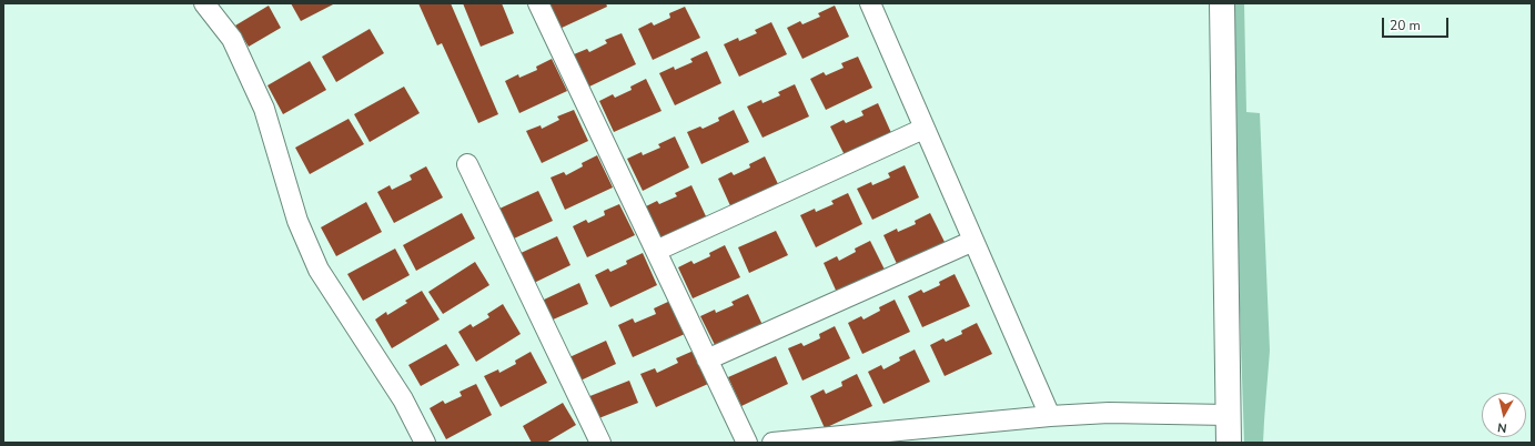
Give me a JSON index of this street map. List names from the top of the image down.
{
  "scale_bar": "20 m",
  "north": "bottom"
}
